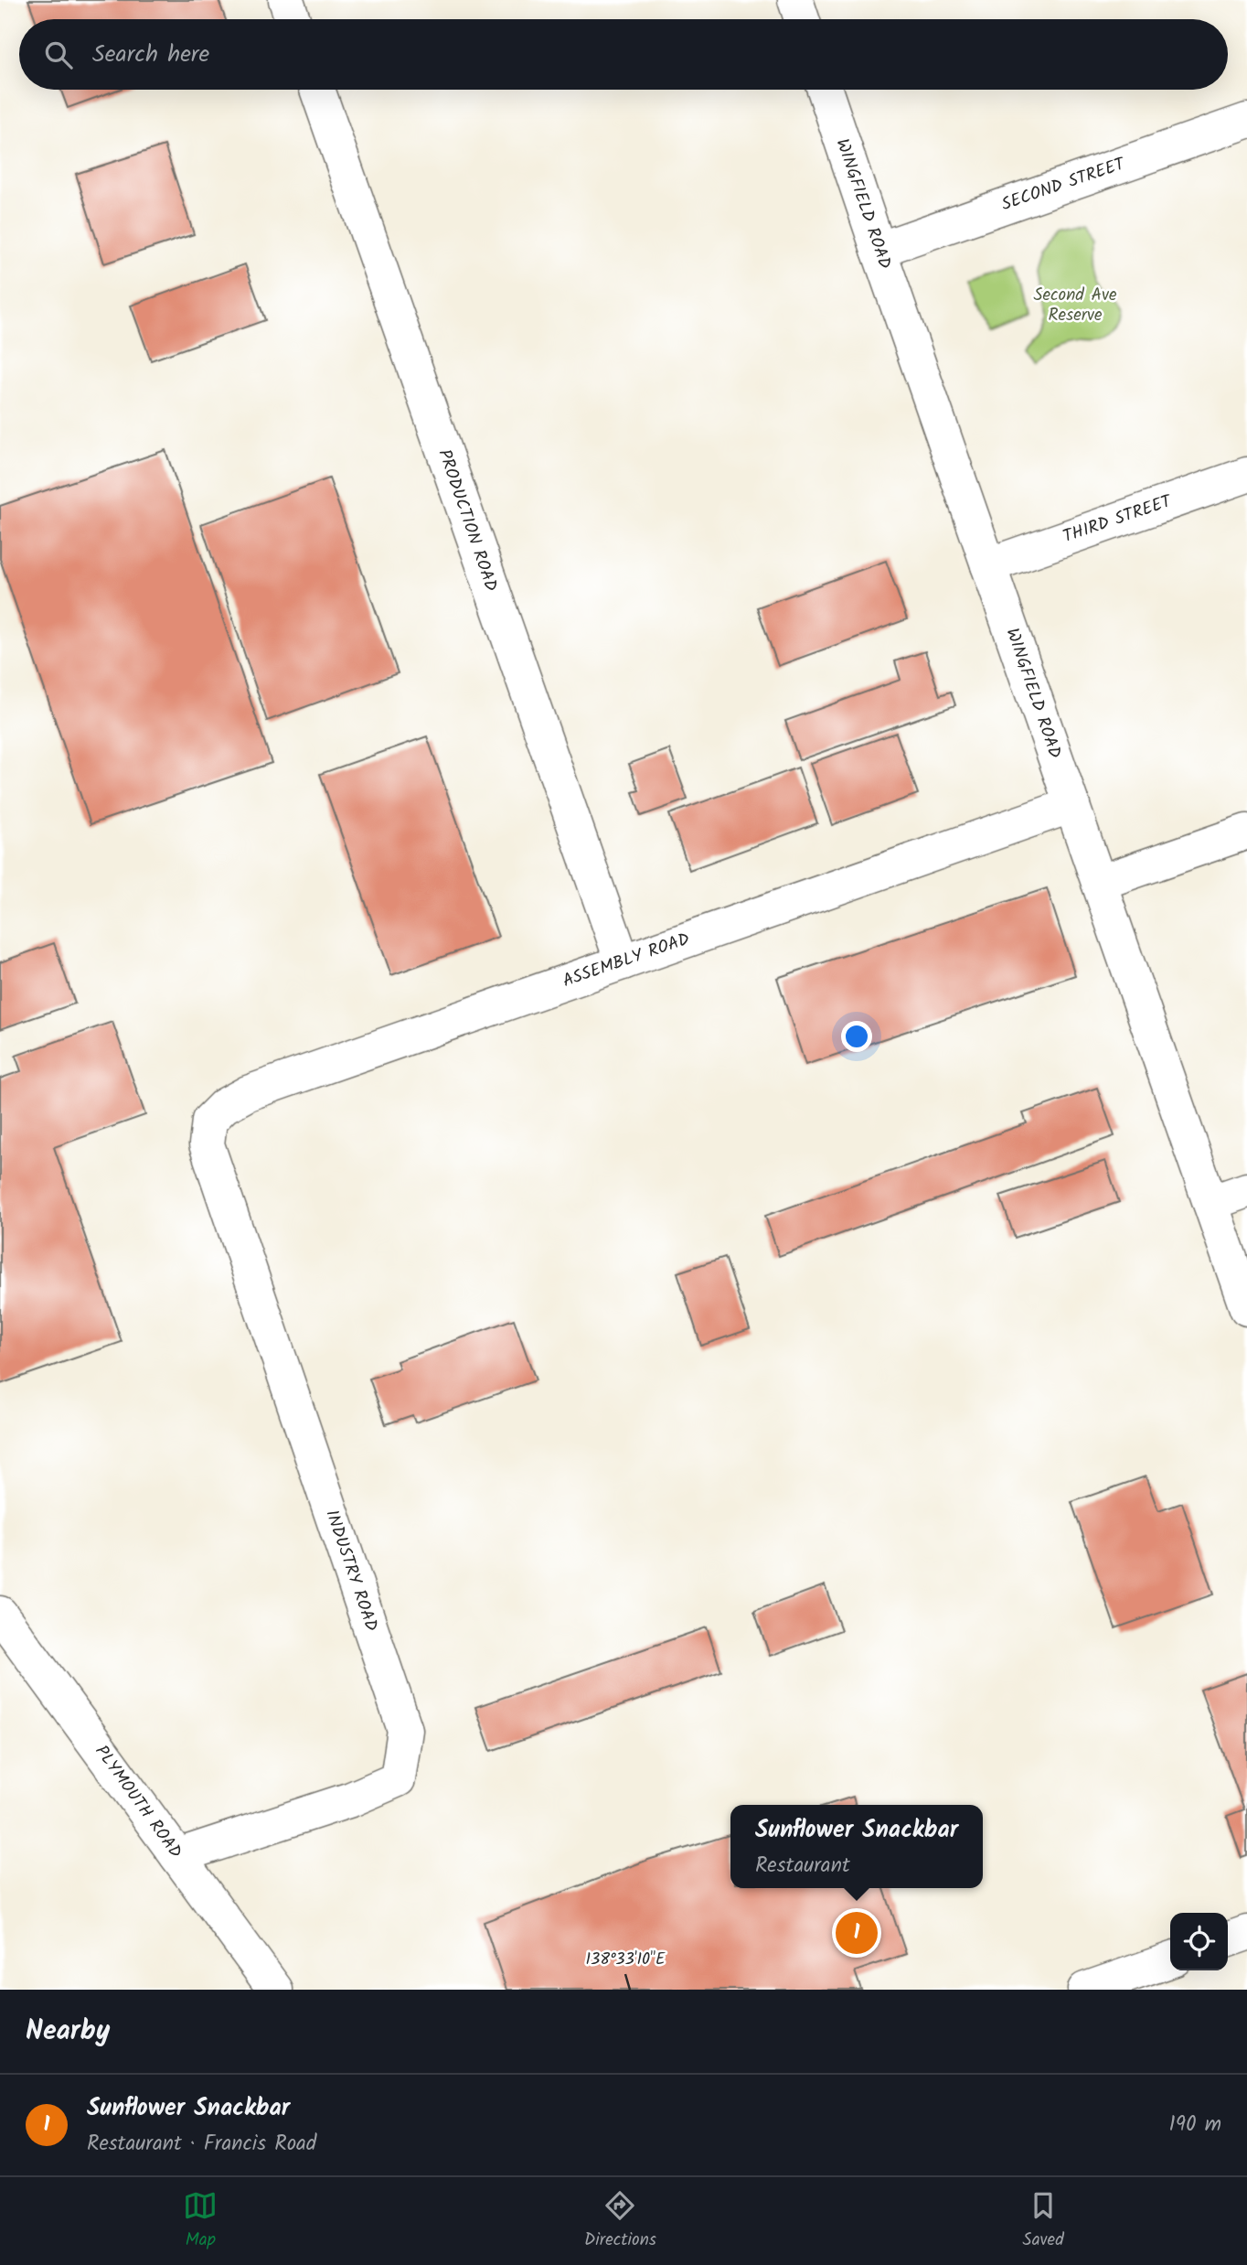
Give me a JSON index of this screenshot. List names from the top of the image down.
{
  "streets": {
    "street": [
      "SECOND STREET",
      "WINGFIELD ROAD",
      "THIRD STREET",
      "PRODUCTION ROAD",
      "ASSEMBLY ROAD",
      "INDUSTRY ROAD",
      "PLYMOUTH ROAD"
    ]
  },
  "crossings": [
    ["SECOND STREET", "WINGFIELD ROAD"],
    ["WINGFIELD ROAD", "THIRD STREET"],
    ["WINGFIELD ROAD", "ASSEMBLY ROAD"],
    ["PRODUCTION ROAD", "ASSEMBLY ROAD"],
    ["ASSEMBLY ROAD", "INDUSTRY ROAD"],
    ["INDUSTRY ROAD", "PLYMOUTH ROAD"]
  ],
  "parks": ["Second Ave Reserve"],
  "page": {
    "search": "Search here",
    "popup": ["Sunflower Snackbar", "Restaurant"],
    "pins": "1",
    "heading": "Nearby",
    "list": [
      {
        "mark": "1",
        "name": "Sunflower Snackbar",
        "note": "Restaurant · Francis Road",
        "value": "190 m"
      }
    ],
    "nav": ["Map", "Directions", "Saved"]
  },
  "coordinates": ["138°33'10\"E"]
}
